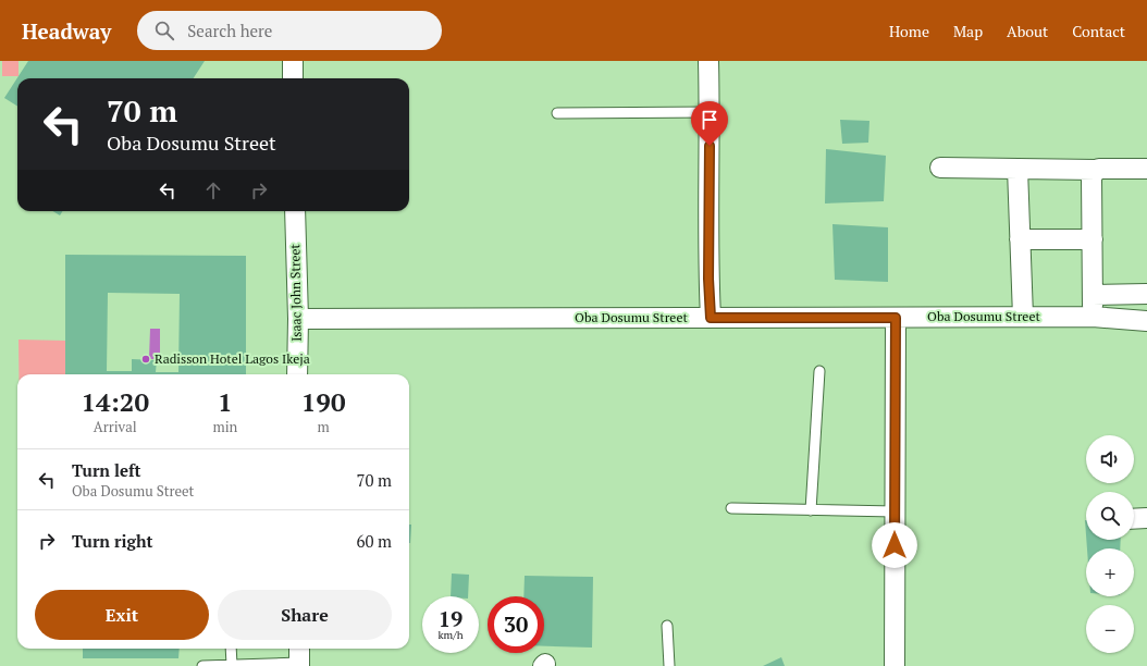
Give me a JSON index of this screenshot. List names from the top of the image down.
{
  "streets": {
    "street": ["Isaac John Street", "Oba Dosumu Street"]
  },
  "crossings": [
    ["Isaac John Street", "Oba Dosumu Street"]
  ],
  "places": ["Radisson Hotel Lagos Ikeja"],
  "page": {
    "header": "Headway",
    "search": "Search here",
    "nav": [
      "Home",
      "Map",
      "About",
      "Contact"
    ],
    "turn": ["70 m", "Oba Dosumu Street"],
    "eta": [
      "14:20",
      "Arrival",
      "1",
      "min",
      "190",
      "m"
    ],
    "map_buttons": ["+", "−"],
    "list": [
      {
        "name": "Turn left",
        "note": "Oba Dosumu Street",
        "value": "70 m"
      },
      {
        "name": "Turn right",
        "value": "60 m"
      }
    ],
    "buttons": ["Exit", "Share"],
    "speed": "19 km/h",
    "limit": "30"
  }
}
